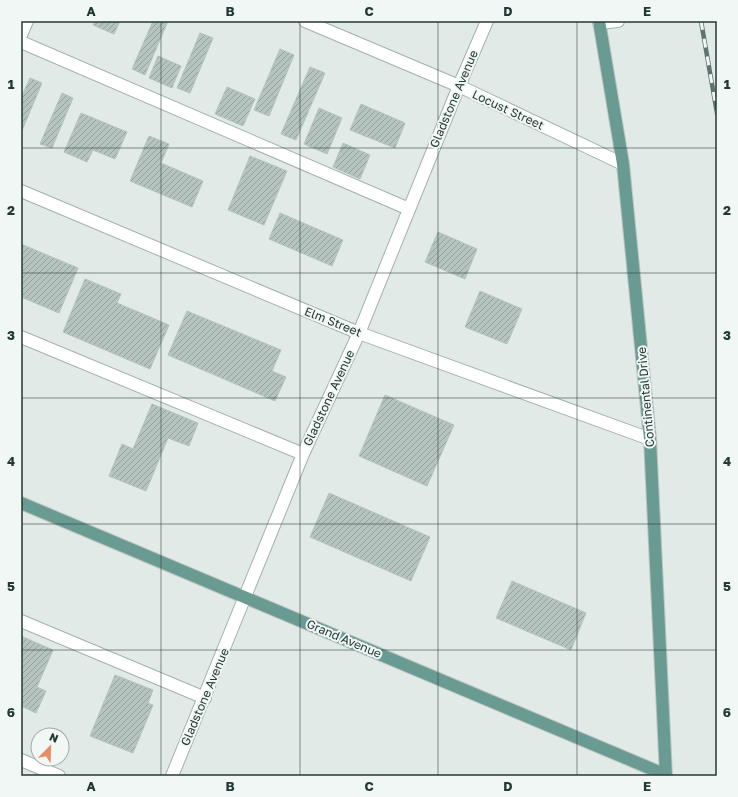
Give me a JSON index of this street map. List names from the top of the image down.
{
  "streets": {
    "main road": ["Continental Drive", "Grand Avenue"],
    "street": ["Gladstone Avenue", "Locust Street", "Elm Street"]
  },
  "crossings": [
    ["Gladstone Avenue", "Locust Street"],
    ["Gladstone Avenue", "Elm Street"],
    ["Gladstone Avenue", "Grand Avenue"],
    ["Locust Street", "Continental Drive"],
    ["Elm Street", "Continental Drive"],
    ["Continental Drive", "Grand Avenue"]
  ],
  "north": "top right",
  "grid": {
    "columns": [
      "A",
      "B",
      "C",
      "D",
      "E"
    ],
    "rows": [
      "1",
      "2",
      "3",
      "4",
      "5",
      "6"
    ]
  }
}
